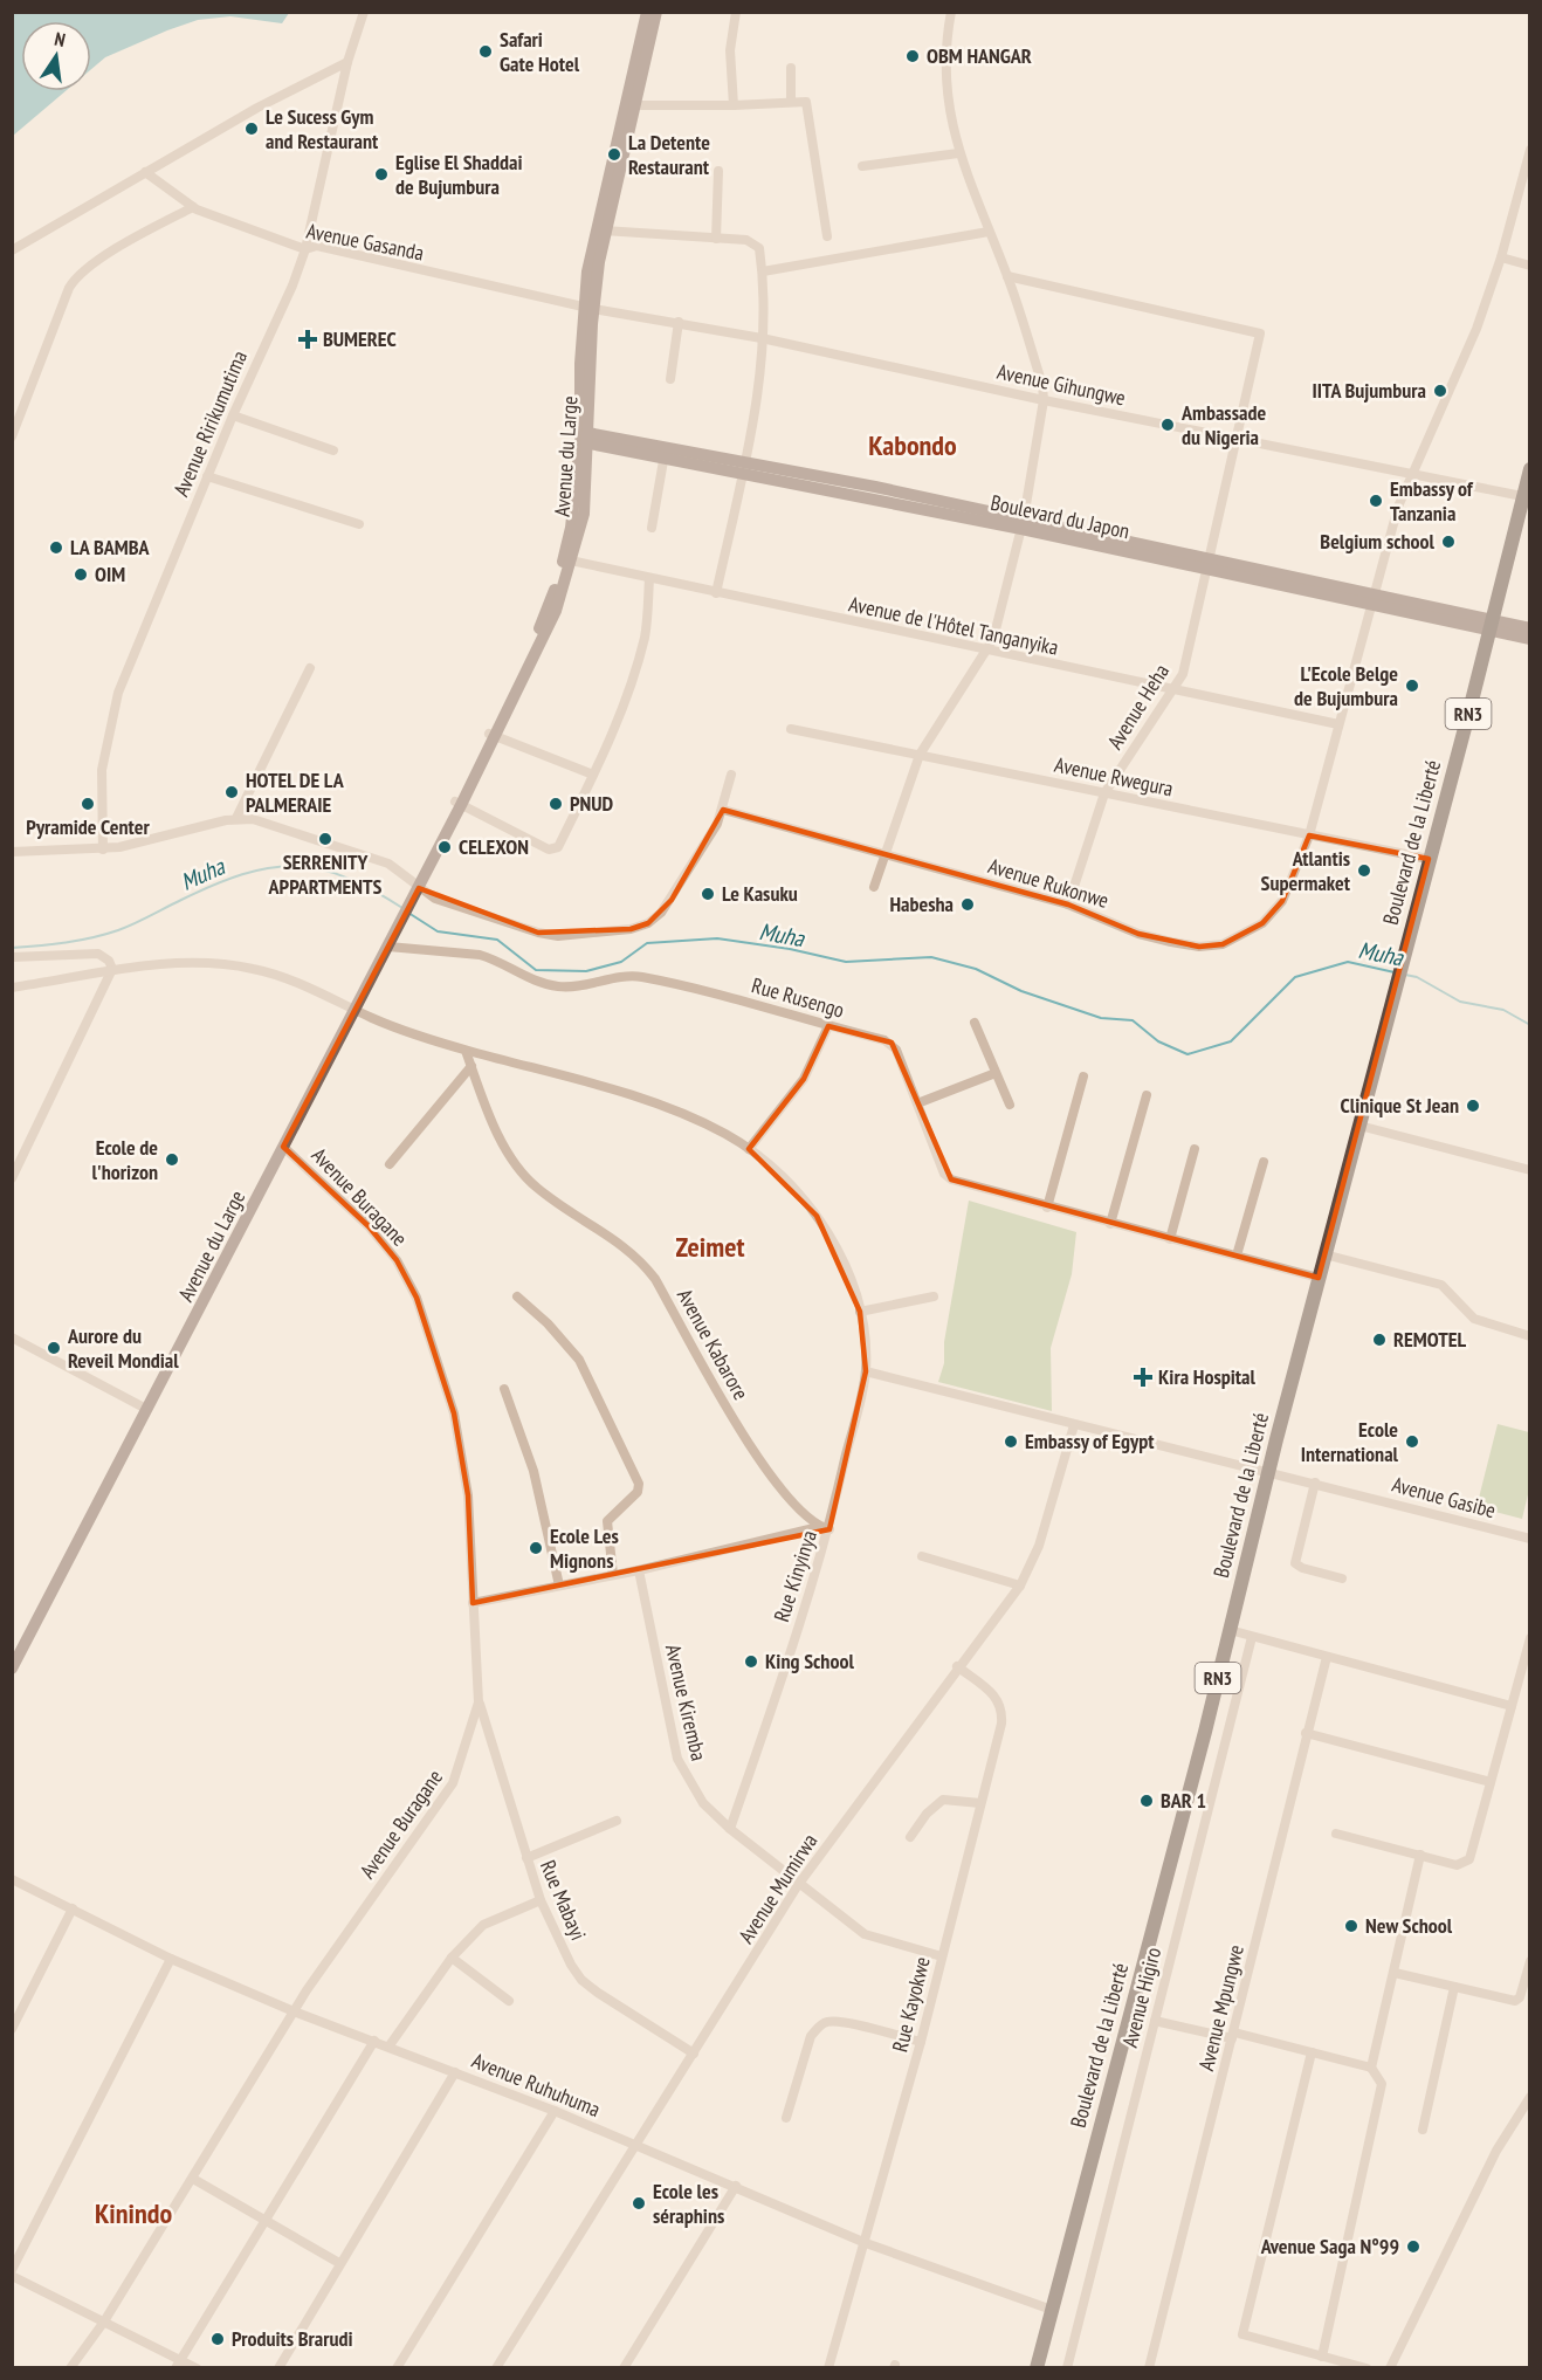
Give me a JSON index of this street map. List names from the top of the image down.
{
  "streets": {
    "highway": ["RN3", "Boulevard de la Liberté"],
    "main road": ["Avenue du Large", "Boulevard du Japon"],
    "street": [
      "Avenue Gasanda",
      "Avenue Gihungwe",
      "Avenue Ririkumutima",
      "Avenue de l'Hôtel Tanganyika",
      "Avenue Heha",
      "Avenue Rwegura",
      "Avenue Rukonwe",
      "Rue Rusengo",
      "Avenue Buragane",
      "Avenue Kabarore",
      "Avenue Gasibe",
      "Rue Kinyinya",
      "Avenue Kiremba",
      "Avenue Mumirwa",
      "Rue Mabayi",
      "Avenue Higiro",
      "Rue Kayokwe",
      "Avenue Mpungwe",
      "Avenue Ruhuhuma"
    ]
  },
  "crossings": [
    ["Avenue Gasanda", "Avenue Gihungwe"],
    ["Avenue Gasanda", "Avenue Ririkumutima"],
    ["Avenue Gasanda", "Avenue du Large"],
    ["Avenue Gihungwe", "Avenue du Large"],
    ["Avenue Gihungwe", "Avenue Heha"],
    ["Avenue Gihungwe", "Boulevard de la Liberté"],
    ["Avenue Gihungwe", "Avenue Rukonwe"],
    ["Avenue du Large", "Boulevard du Japon"],
    ["Avenue du Large", "Avenue de l'Hôtel Tanganyika"],
    ["Avenue du Large", "Rue Rusengo"],
    ["Avenue du Large", "Avenue Buragane"],
    ["Avenue du Large", "Rue Kinyinya"],
    ["Boulevard du Japon", "Avenue Heha"],
    ["Boulevard du Japon", "Boulevard de la Liberté"],
    ["Boulevard du Japon", "Avenue Rukonwe"],
    ["Avenue de l'Hôtel Tanganyika", "Avenue Heha"],
    ["Avenue de l'Hôtel Tanganyika", "Avenue Rukonwe"],
    ["Avenue Heha", "Avenue Rwegura"],
    ["Avenue Heha", "Avenue Rukonwe"],
    ["Avenue Rwegura", "Boulevard de la Liberté"],
    ["Avenue Rwegura", "Avenue Rukonwe"],
    ["Boulevard de la Liberté", "Rue Rusengo"],
    ["Boulevard de la Liberté", "Avenue Gasibe"],
    ["Boulevard de la Liberté", "Avenue Ruhuhuma"],
    ["Avenue Buragane", "Rue Mabayi"],
    ["Avenue Buragane", "Avenue Ruhuhuma"],
    ["Avenue Kabarore", "Rue Kinyinya"],
    ["Avenue Gasibe", "Rue Kinyinya"],
    ["Avenue Gasibe", "Avenue Mumirwa"],
    ["Rue Kinyinya", "Avenue Kiremba"],
    ["Avenue Kiremba", "Avenue Mumirwa"],
    ["Avenue Kiremba", "Rue Kayokwe"],
    ["Avenue Mumirwa", "Rue Mabayi"],
    ["Avenue Mumirwa", "Rue Kayokwe"],
    ["Avenue Mumirwa", "Avenue Ruhuhuma"],
    ["Rue Kayokwe", "Avenue Ruhuhuma"]
  ],
  "districts": ["Kabondo", "Zeimet", "Kinindo"],
  "water": ["Muha"],
  "places": {
    "other": [
      "Safari Gate Hotel",
      "OBM HANGAR",
      "Le Sucess Gym and Restaurant",
      "La Detente Restaurant",
      "Eglise El Shaddai de Bujumbura",
      "IITA Bujumbura",
      "Ambassade du Nigeria",
      "Embassy of Tanzania",
      "Belgium school",
      "LA BAMBA",
      "OIM",
      "L'Ecole Belge de Bujumbura",
      "HOTEL DE LA PALMERAIE",
      "Pyramide Center",
      "PNUD",
      "SERRENITY APPARTMENTS",
      "CELEXON",
      "Atlantis Supermaket",
      "Le Kasuku",
      "Habesha",
      "Clinique St Jean",
      "Ecole de l'horizon",
      "REMOTEL",
      "Aurore du Reveil Mondial",
      "Embassy of Egypt",
      "Ecole International",
      "Ecole Les Mignons",
      "King School",
      "BAR 1",
      "New School",
      "Ecole les séraphins",
      "Avenue Saga N°99",
      "Produits Brarudi"
    ],
    "health": ["BUMEREC", "Kira Hospital"]
  },
  "north": "top"
}
